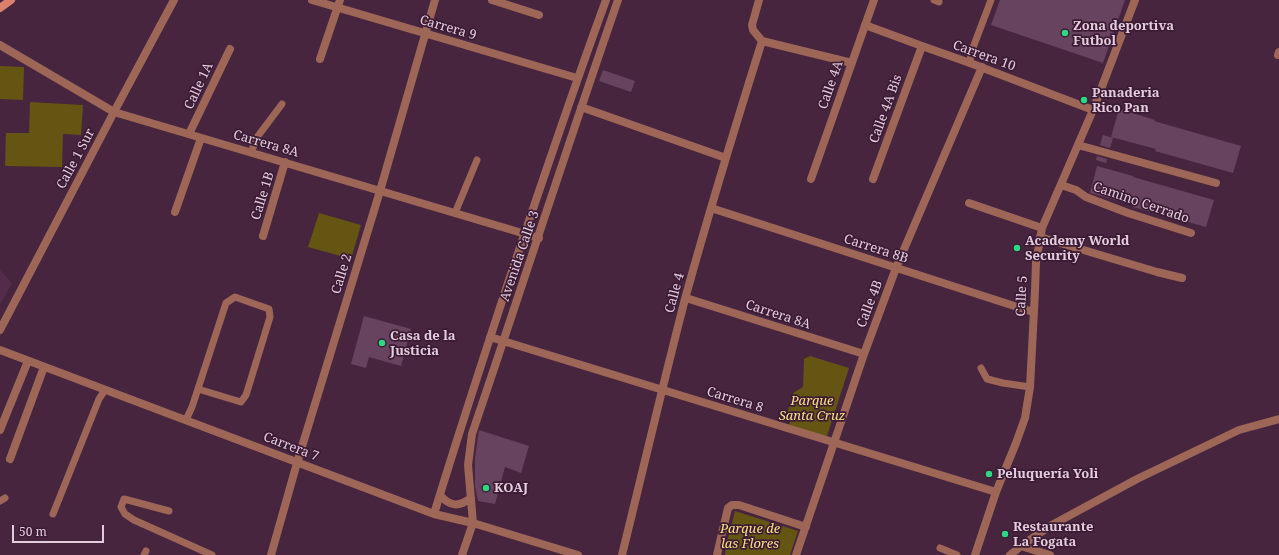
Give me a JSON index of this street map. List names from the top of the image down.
{
  "streets": {
    "street": [
      "Carrera 9",
      "Carrera 10",
      "Calle 4A",
      "Calle 1A",
      "Calle 4A Bis",
      "Carrera 8A",
      "Calle 1 Sur",
      "Calle 1B",
      "Camino Cerrado",
      "Carrera 8B",
      "Avenida Calle 3",
      "Calle 2",
      "Calle 4",
      "Calle 5",
      "Calle 4B",
      "Carrera 8",
      "Carrera 7"
    ]
  },
  "crossings": [
    ["Carrera 9", "Avenida Calle 3"],
    ["Carrera 9", "Calle 2"],
    ["Carrera 10", "Calle 4A"],
    ["Carrera 10", "Calle 4A Bis"],
    ["Carrera 10", "Calle 5"],
    ["Carrera 10", "Calle 4B"],
    ["Calle 1A", "Carrera 8A"],
    ["Carrera 8A", "Calle 1 Sur"],
    ["Carrera 8A", "Calle 1B"],
    ["Carrera 8A", "Avenida Calle 3"],
    ["Carrera 8A", "Calle 2"],
    ["Carrera 8A", "Calle 4"],
    ["Carrera 8A", "Calle 4B"],
    ["Camino Cerrado", "Calle 5"],
    ["Carrera 8B", "Calle 4"],
    ["Carrera 8B", "Calle 5"],
    ["Carrera 8B", "Calle 4B"],
    ["Avenida Calle 3", "Carrera 8"],
    ["Avenida Calle 3", "Carrera 7"],
    ["Calle 2", "Carrera 7"],
    ["Calle 4", "Carrera 8"],
    ["Calle 5", "Carrera 8"],
    ["Calle 4B", "Carrera 8"]
  ],
  "parks": ["Parque Santa Cruz", "Parque de las Flores"],
  "places": [
    "Zona deportiva Futbol",
    "Panaderia Rico Pan",
    "Academy World Security",
    "Casa de la Justicia",
    "Peluquería Yoli",
    "KOAJ",
    "Restaurante La Fogata"
  ],
  "scale_bar": "50 m"
}
